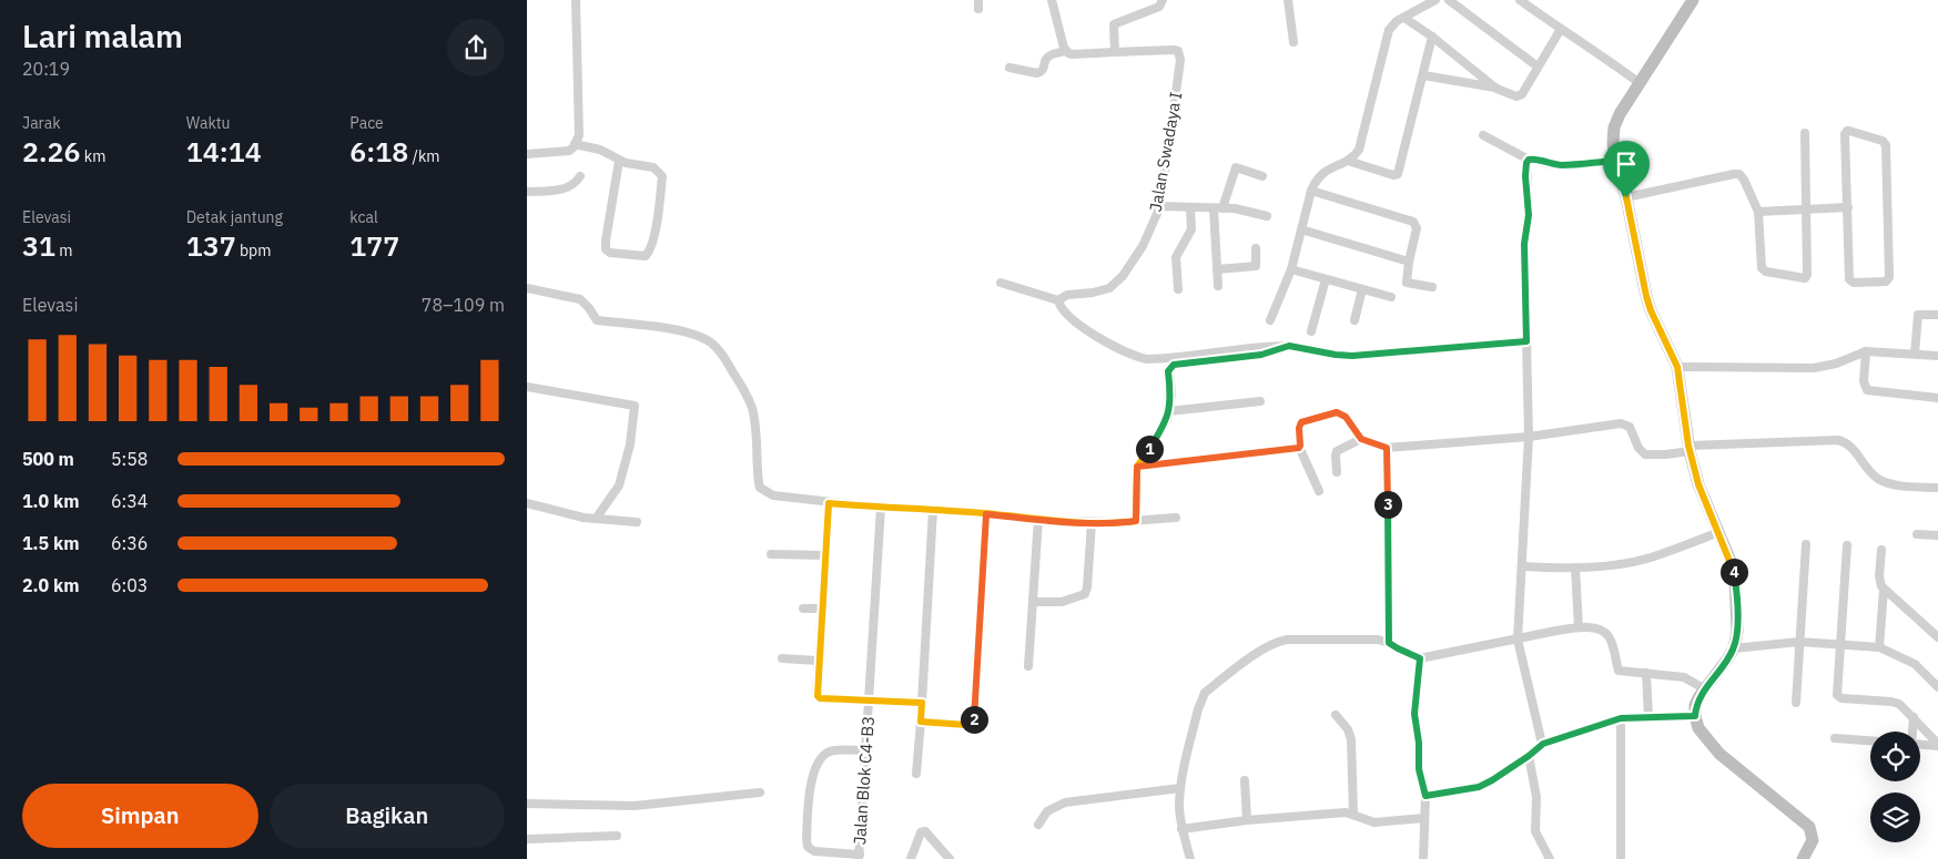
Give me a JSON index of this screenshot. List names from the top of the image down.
{
  "streets": {
    "street": ["Jalan Swadaya I", "Jalan Blok C4-B3"]
  },
  "page": {
    "heading": ["Lari malam", "20:19"],
    "stats": [
      ["Jarak", "2.26 km"],
      ["Waktu", "14:14"],
      ["Pace", "6:18 /km"],
      ["Elevasi", "31 m"],
      ["Detak jantung", "137 bpm"],
      ["kcal", "177"]
    ],
    "chart": ["Elevasi", "78–109 m"],
    "pins": [
      "1",
      "3",
      "4",
      "2"
    ],
    "list": [
      {
        "name": "500 m",
        "note": "5:58"
      },
      {
        "name": "1.0 km",
        "note": "6:34"
      },
      {
        "name": "1.5 km",
        "note": "6:36"
      },
      {
        "name": "2.0 km",
        "note": "6:03"
      }
    ],
    "buttons": ["Simpan", "Bagikan"]
  }
}
